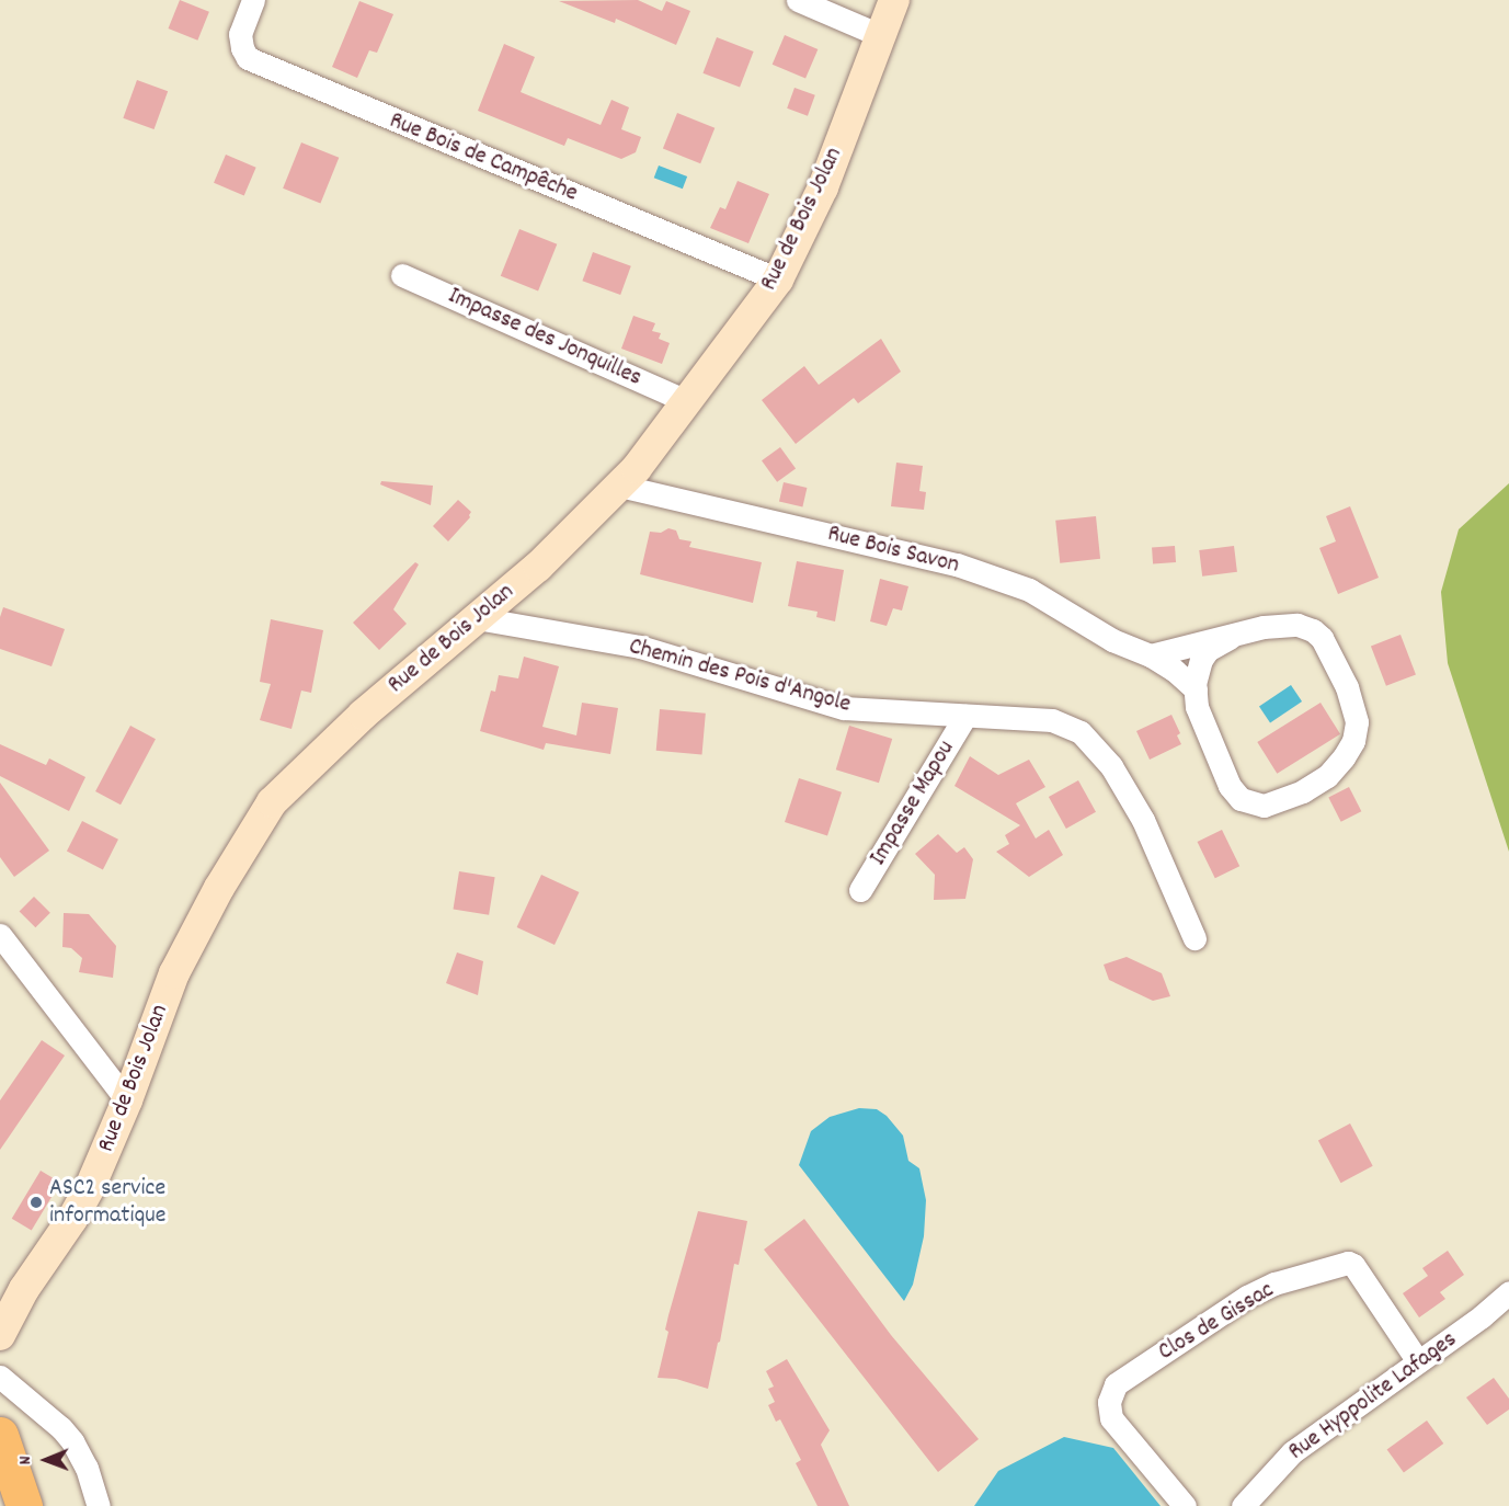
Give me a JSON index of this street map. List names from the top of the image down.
{
  "streets": {
    "street": [
      "Rue Bois de Campêche",
      "Rue de Bois Jolan",
      "Impasse des Jonquilles",
      "Rue Bois Savon",
      "Chemin des Pois d'Angole",
      "Impasse Mapou",
      "Clos de Gissac",
      "Rue Hyppolite Lafages"
    ]
  },
  "crossings": [
    ["Rue Bois de Campêche", "Rue de Bois Jolan"],
    ["Rue de Bois Jolan", "Impasse des Jonquilles"],
    ["Rue de Bois Jolan", "Rue Bois Savon"],
    ["Rue de Bois Jolan", "Chemin des Pois d'Angole"],
    ["Chemin des Pois d'Angole", "Impasse Mapou"],
    ["Clos de Gissac", "Rue Hyppolite Lafages"]
  ],
  "places": ["ASC2 service informatique"],
  "north": "left"
}
